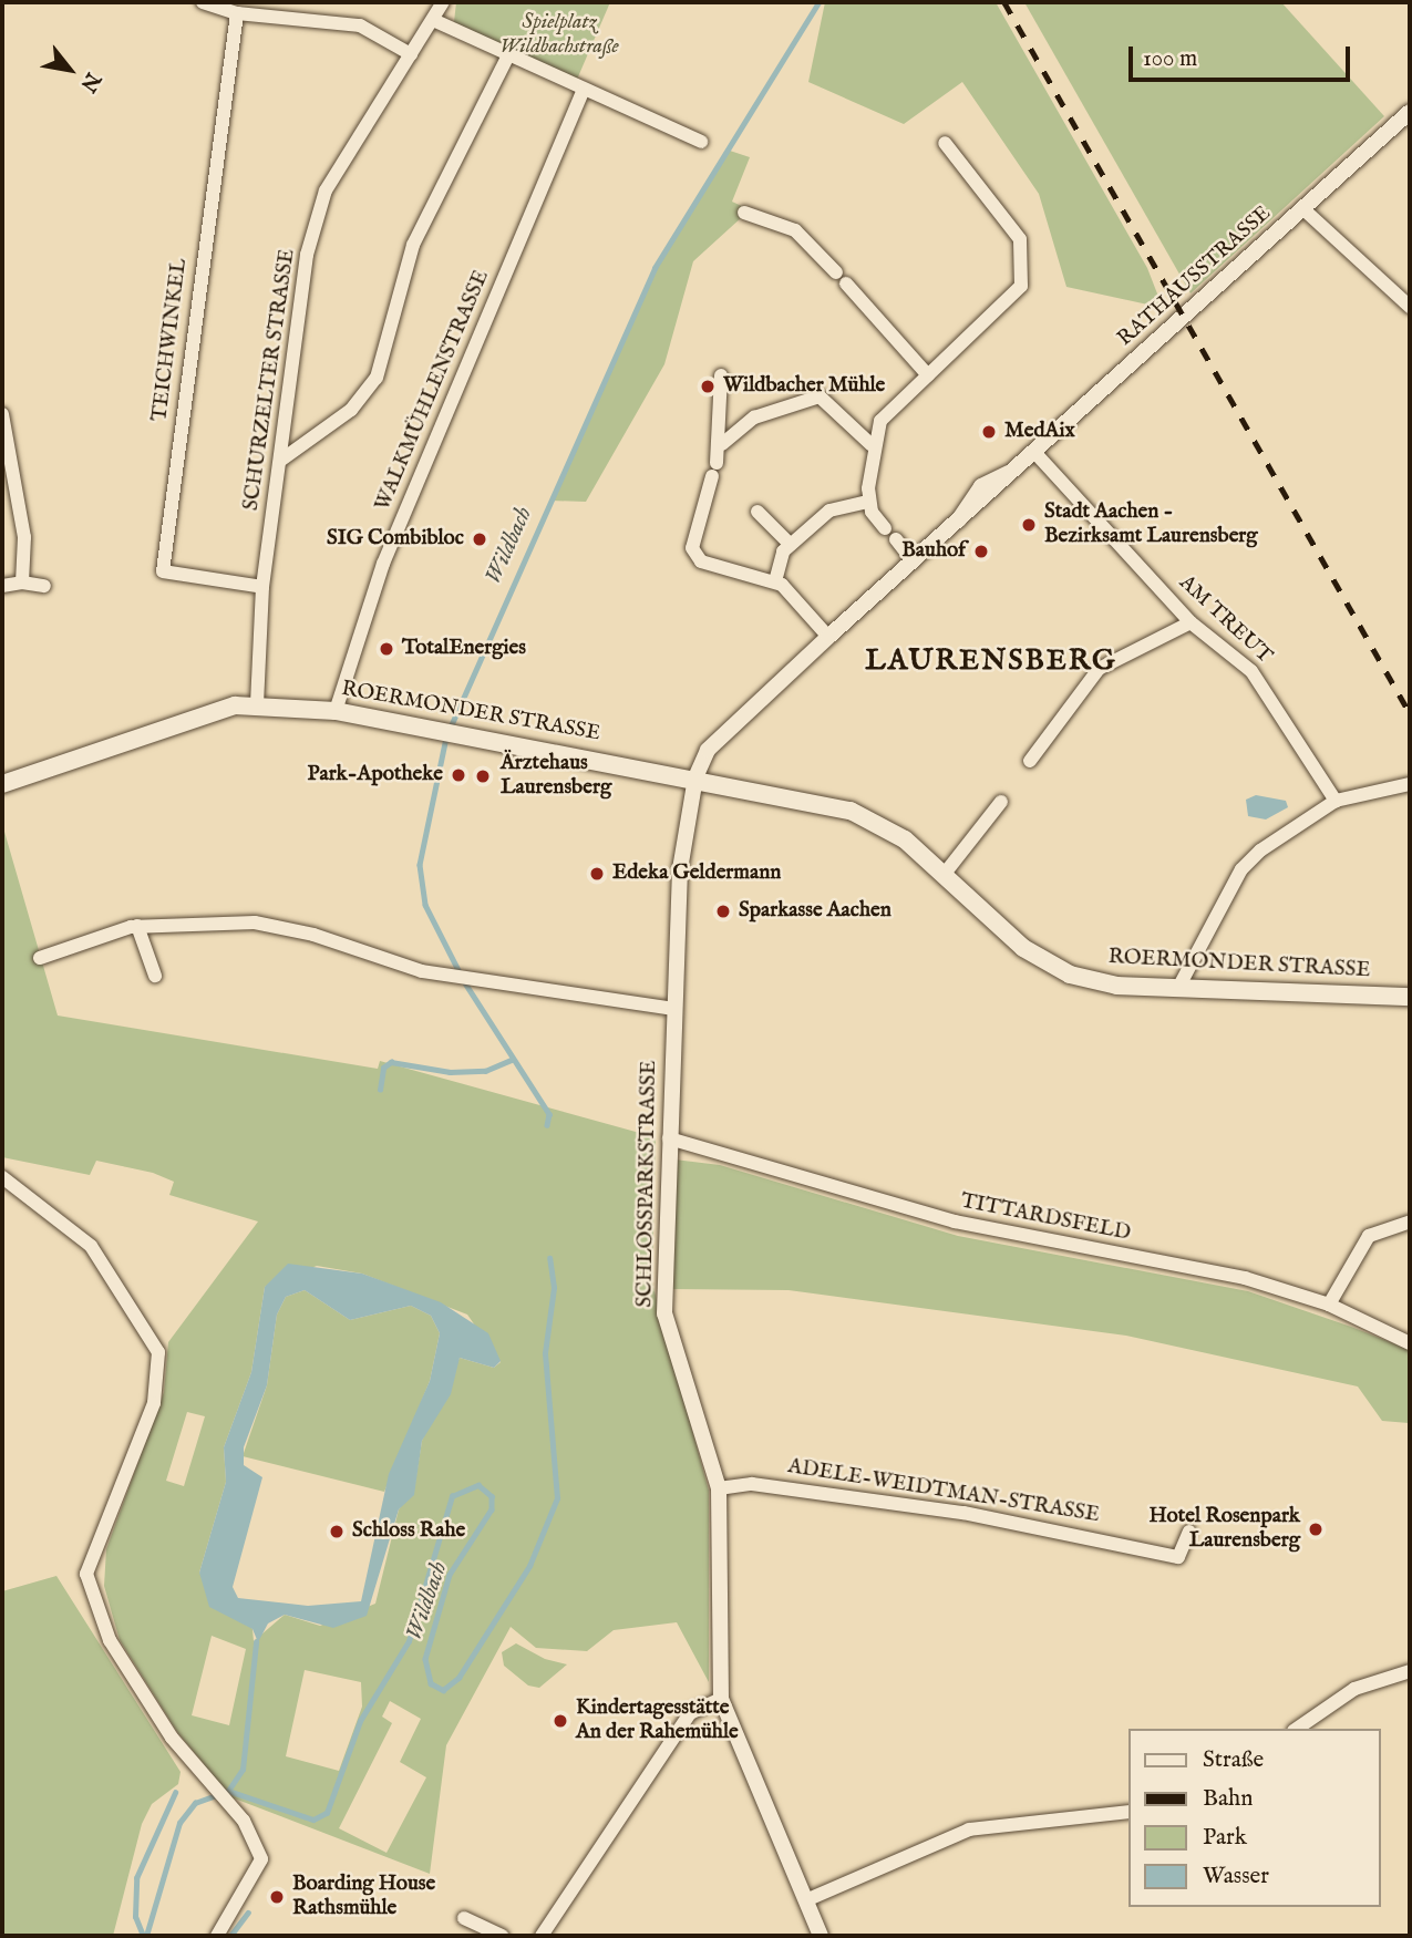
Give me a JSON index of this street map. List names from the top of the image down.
{
  "streets": {
    "main road": ["ROERMONDER STRASSE"],
    "street": [
      "RATHAUSSTRASSE",
      "TEICHWINKEL",
      "SCHURZELTER STRASSE",
      "WALKMÜHLENSTRASSE",
      "AM TREUT",
      "SCHLOSSPARKSTRASSE",
      "TITTARDSFELD",
      "ADELE-WEIDTMAN-STRASSE"
    ]
  },
  "crossings": [
    ["RATHAUSSTRASSE", "AM TREUT"],
    ["RATHAUSSTRASSE", "ROERMONDER STRASSE"],
    ["RATHAUSSTRASSE", "SCHLOSSPARKSTRASSE"],
    ["TEICHWINKEL", "SCHURZELTER STRASSE"],
    ["SCHURZELTER STRASSE", "ROERMONDER STRASSE"],
    ["WALKMÜHLENSTRASSE", "ROERMONDER STRASSE"],
    ["ROERMONDER STRASSE", "SCHLOSSPARKSTRASSE"],
    ["SCHLOSSPARKSTRASSE", "TITTARDSFELD"],
    ["SCHLOSSPARKSTRASSE", "ADELE-WEIDTMAN-STRASSE"]
  ],
  "districts": ["LAURENSBERG"],
  "water": ["Wildbach"],
  "parks": ["Spielplatz Wildbachstraße"],
  "places": [
    "Wildbacher Mühle",
    "MedAix",
    "Stadt Aachen - Bezirksamt Laurensberg",
    "SIG Combibloc",
    "Bauhof",
    "TotalEnergies",
    "Park-Apotheke",
    "Ärztehaus Laurensberg",
    "Edeka Geldermann",
    "Sparkasse Aachen",
    "Hotel Rosenpark Laurensberg",
    "Schloss Rahe",
    "Kindertagesstätte An der Rahemühle",
    "Boarding House Rathsmühle"
  ],
  "legend": [
    "Straße",
    "Bahn",
    "Park",
    "Wasser"
  ],
  "scale_bar": "100 m",
  "north": "bottom right"
}
